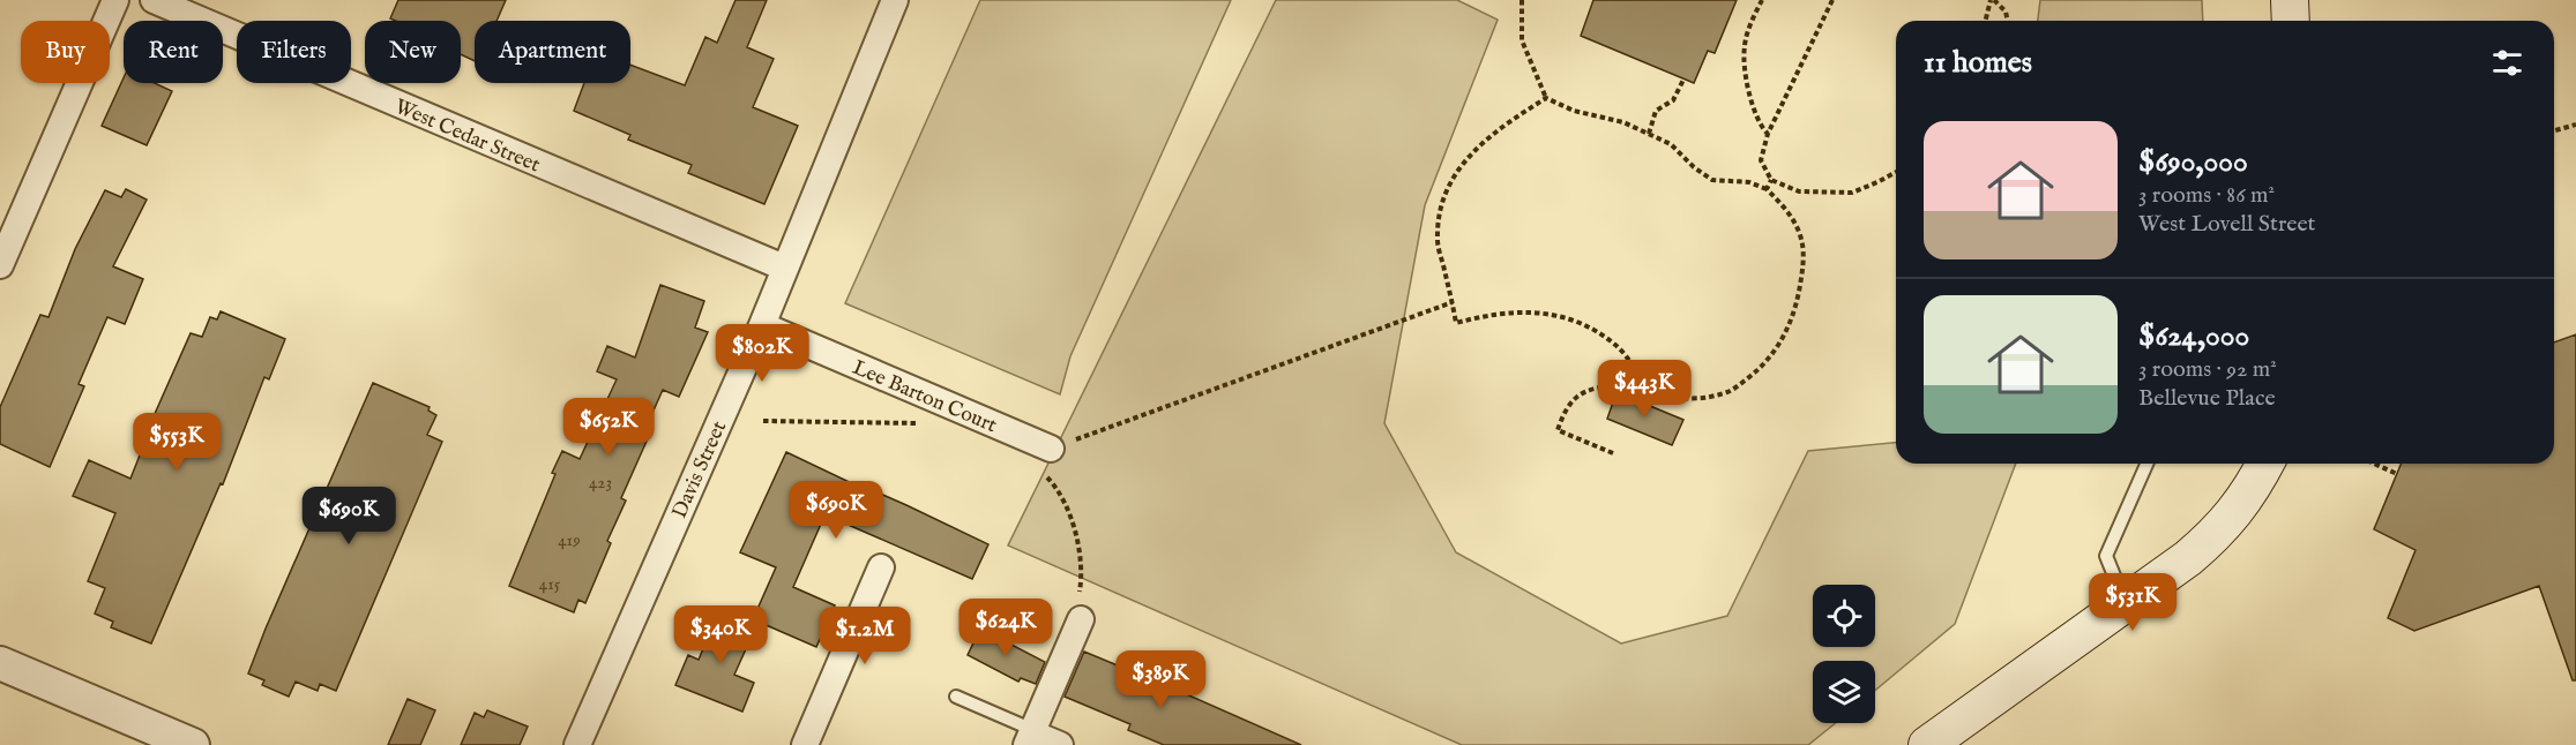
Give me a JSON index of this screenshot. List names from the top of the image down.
{
  "streets": {
    "street": ["West Cedar Street", "Lee Barton Court", "Davis Street"]
  },
  "crossings": [
    ["West Cedar Street", "Davis Street"],
    ["Lee Barton Court", "Davis Street"]
  ],
  "house_numbers": ["423", "419", "415"],
  "page": {
    "chip": [
      "Buy",
      "Rent",
      "Filters",
      "New",
      "Apartment"
    ],
    "heading": "11 homes",
    "list": [
      {
        "name": "$690,000",
        "note": "3 rooms · 86 m² · West Lovell Street"
      },
      {
        "name": "$624,000",
        "note": "3 rooms · 92 m² · Bellevue Place"
      }
    ],
    "price": [
      "$802K",
      "$443K",
      "$652K",
      "$553K",
      "$690K",
      "$690K",
      "$531K",
      "$624K",
      "$340K",
      "$1.2M",
      "$389K"
    ]
  }
}
